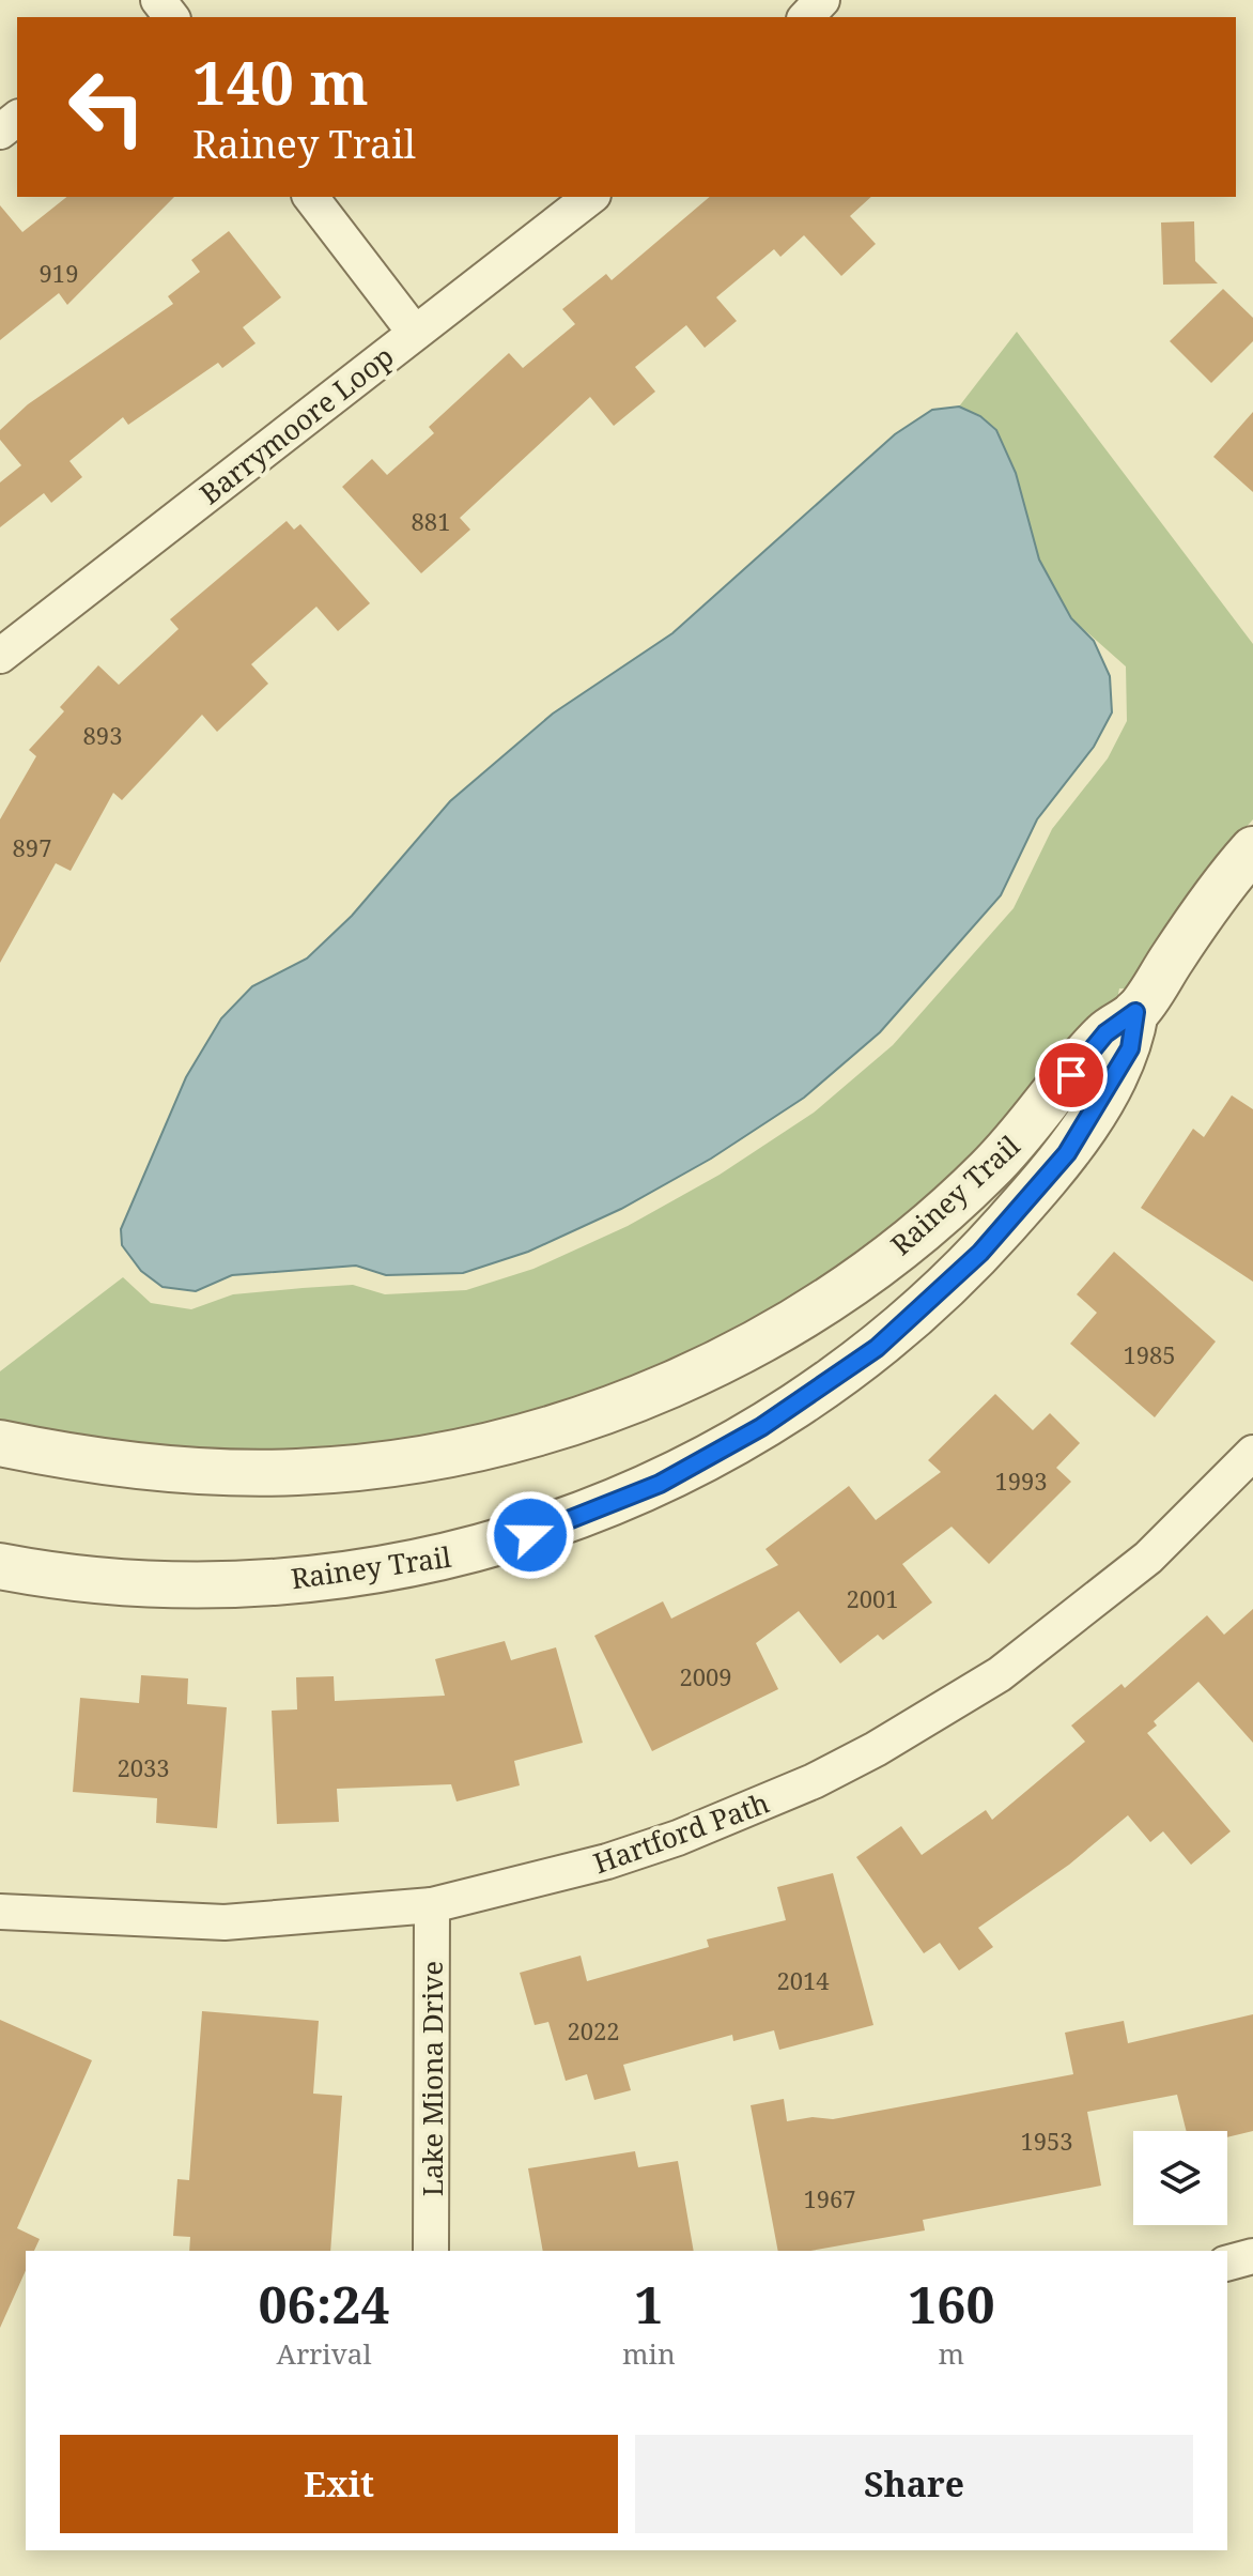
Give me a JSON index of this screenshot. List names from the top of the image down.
{
  "streets": {
    "street": [
      "Barrymoore Loop",
      "Rainey Trail",
      "Hartford Path",
      "Lake Miona Drive"
    ]
  },
  "crossings": [
    ["Hartford Path", "Lake Miona Drive"]
  ],
  "house_numbers": [
    "919",
    "881",
    "893",
    "897",
    "1985",
    "1993",
    "2001",
    "2009",
    "2033",
    "2014",
    "2022",
    "1953",
    "1967"
  ],
  "page": {
    "turn": ["140 m", "Rainey Trail"],
    "eta": [
      "06:24",
      "Arrival",
      "1",
      "min",
      "160",
      "m"
    ],
    "buttons": ["Exit", "Share"]
  }
}
